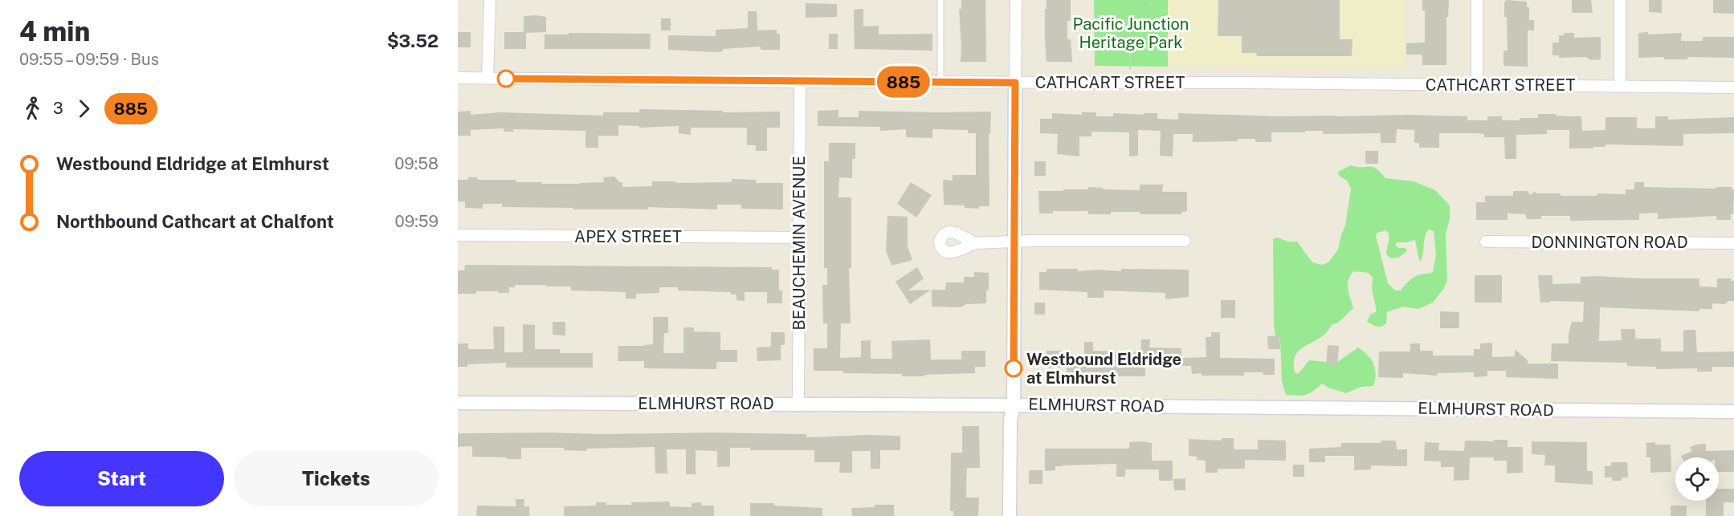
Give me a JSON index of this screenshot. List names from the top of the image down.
{
  "streets": {
    "street": [
      "CATHCART STREET",
      "APEX STREET",
      "DONNINGTON ROAD",
      "BEAUCHEMIN AVENUE",
      "ELMHURST ROAD"
    ]
  },
  "crossings": [
    ["CATHCART STREET", "BEAUCHEMIN AVENUE"],
    ["APEX STREET", "BEAUCHEMIN AVENUE"],
    ["BEAUCHEMIN AVENUE", "ELMHURST ROAD"]
  ],
  "parks": ["Pacific Junction Heritage Park"],
  "places": ["Westbound Eldridge at Elmhurst"],
  "lines": ["bus line 885"],
  "page": {
    "heading": ["4 min", "09:55 – 09:59 · Bus", "$3.52"],
    "on_map": "885",
    "legs": ["3", "885"],
    "list": [
      {
        "name": "Westbound Eldridge at Elmhurst",
        "value": "09:58"
      },
      {
        "name": "Northbound Cathcart at Chalfont",
        "value": "09:59"
      }
    ],
    "buttons": ["Start", "Tickets"]
  }
}
